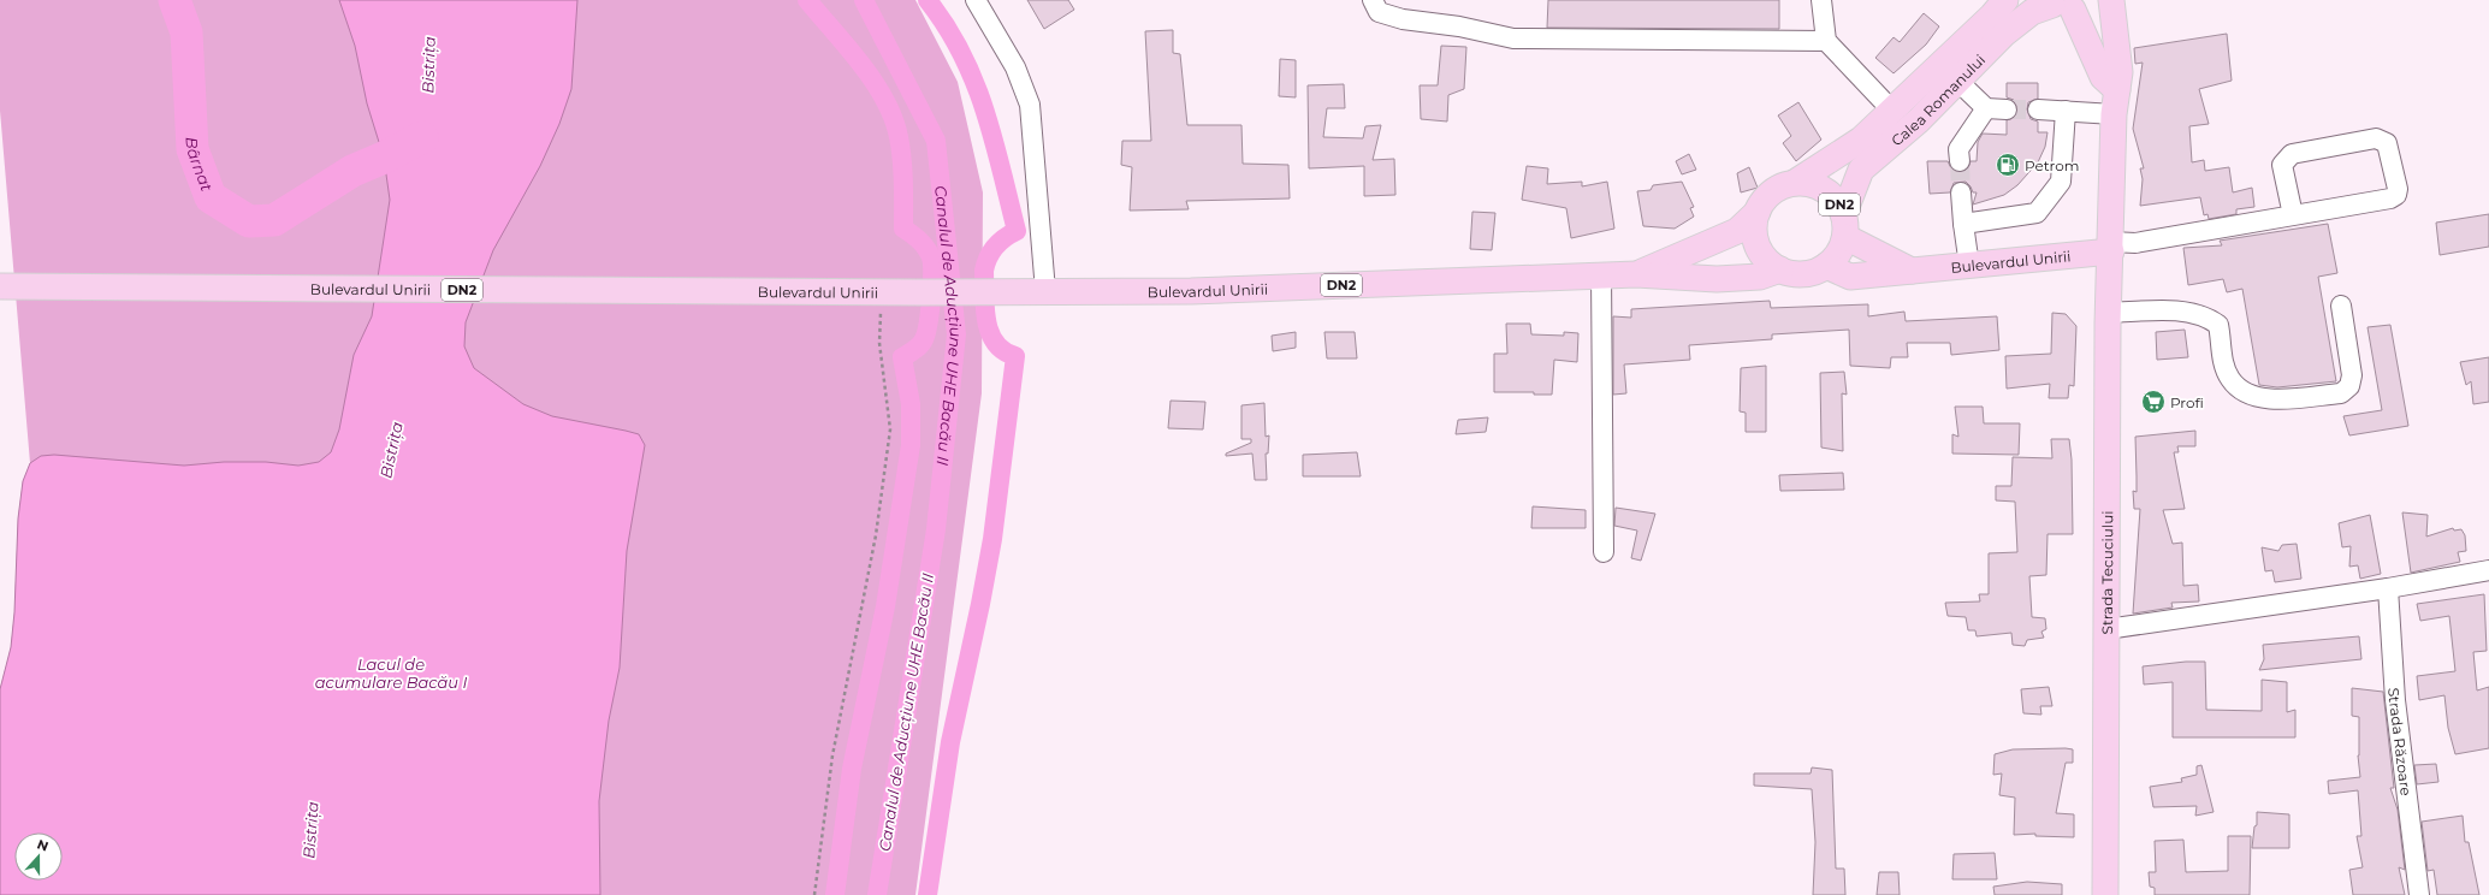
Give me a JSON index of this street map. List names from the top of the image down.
{
  "streets": {
    "main road": [
      "Calea Romanului",
      "DN2",
      "Bulevardul Unirii",
      "Strada Tecuciului"
    ],
    "street": ["Strada Răzoare"]
  },
  "crossings": [
    ["Calea Romanului", "DN2"],
    ["Calea Romanului", "Bulevardul Unirii"],
    ["DN2", "Bulevardul Unirii"],
    ["Bulevardul Unirii", "Strada Tecuciului"]
  ],
  "water": [
    "Bistrița",
    "Bârnat",
    "Canalul de Aducțiune UHE Bacău II",
    "Lacul de acumulare Bacău I"
  ],
  "places": {
    "fuel station": ["Petrom"],
    "supermarket": ["Profi"]
  },
  "north": "top"
}
